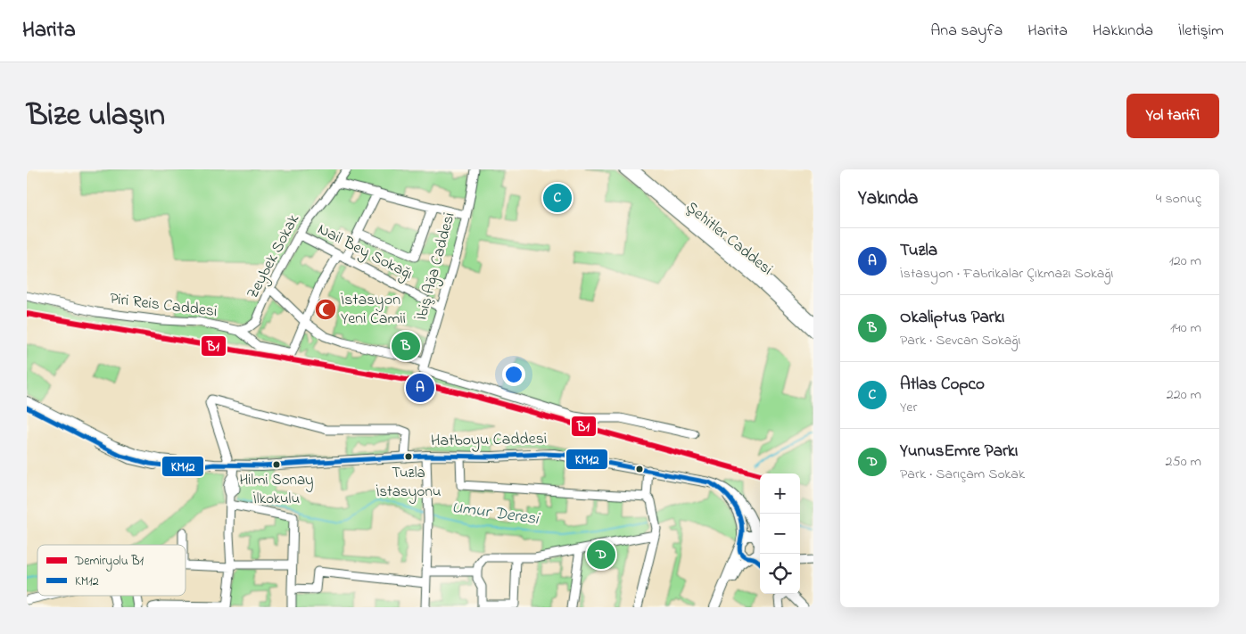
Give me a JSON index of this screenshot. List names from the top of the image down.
{
  "streets": {
    "main road": ["Şehitler Caddesi", "Hatboyu Caddesi"],
    "street": [
      "Nail Bey Sokağı",
      "Zeybek Sokak",
      "İbiş Ağa Caddesi",
      "Piri Reis Caddesi"
    ]
  },
  "crossings": [
    ["Nail Bey Sokağı", "Zeybek Sokak"],
    ["Nail Bey Sokağı", "İbiş Ağa Caddesi"],
    ["Zeybek Sokak", "Piri Reis Caddesi"]
  ],
  "water": ["Umur Deresi"],
  "places": {
    "mosque": ["İstasyon Yeni Camii"],
    "other": ["Tuzla İstasyonu", "Hilmi Sonay İlkokulu"]
  },
  "lines": ["rail line B1", "transit line KM12"],
  "legend": ["Demiryolu B1", "KM12"],
  "page": {
    "header": "Harita",
    "nav": [
      "Ana sayfa",
      "Harita",
      "Hakkında",
      "İletişim"
    ],
    "title": "Bize ulaşın",
    "buttons": "Yol tarifi",
    "heading": ["Yakında", "4 sonuç"],
    "pins": [
      "C",
      "B",
      "A",
      "D"
    ],
    "list": [
      {
        "mark": "A",
        "name": "Tuzla",
        "note": "İstasyon · Fabrikalar Çıkmazı Sokağı",
        "value": "120 m"
      },
      {
        "mark": "B",
        "name": "Okaliptus Parkı",
        "note": "Park · Sevcan Sokağı",
        "value": "140 m"
      },
      {
        "mark": "C",
        "name": "Atlas Copco",
        "note": "Yer",
        "value": "220 m"
      },
      {
        "mark": "D",
        "name": "YunusEmre Parkı",
        "note": "Park · Sarıçam Sokak",
        "value": "250 m"
      }
    ],
    "map_buttons": ["+", "−"]
  }
}
